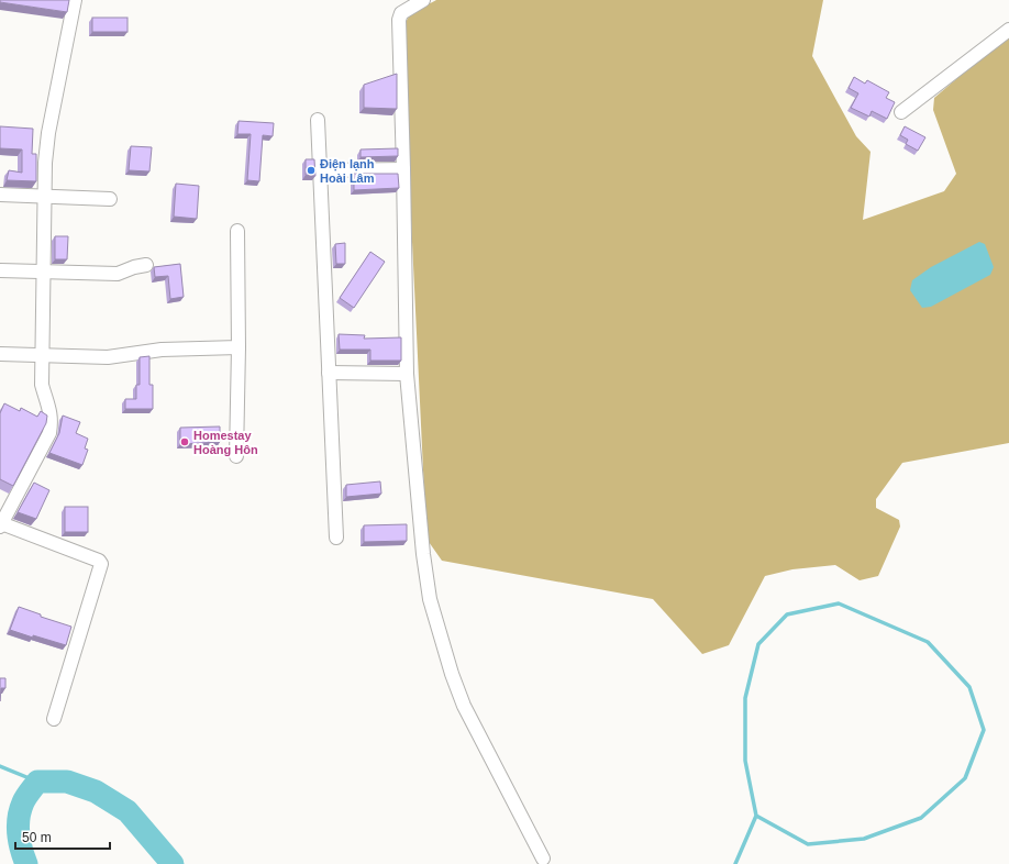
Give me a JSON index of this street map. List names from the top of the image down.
{
  "places": ["Điện lạnh Hoài Lâm", "Homestay Hoàng Hôn"],
  "scale_bar": "50 m"
}
